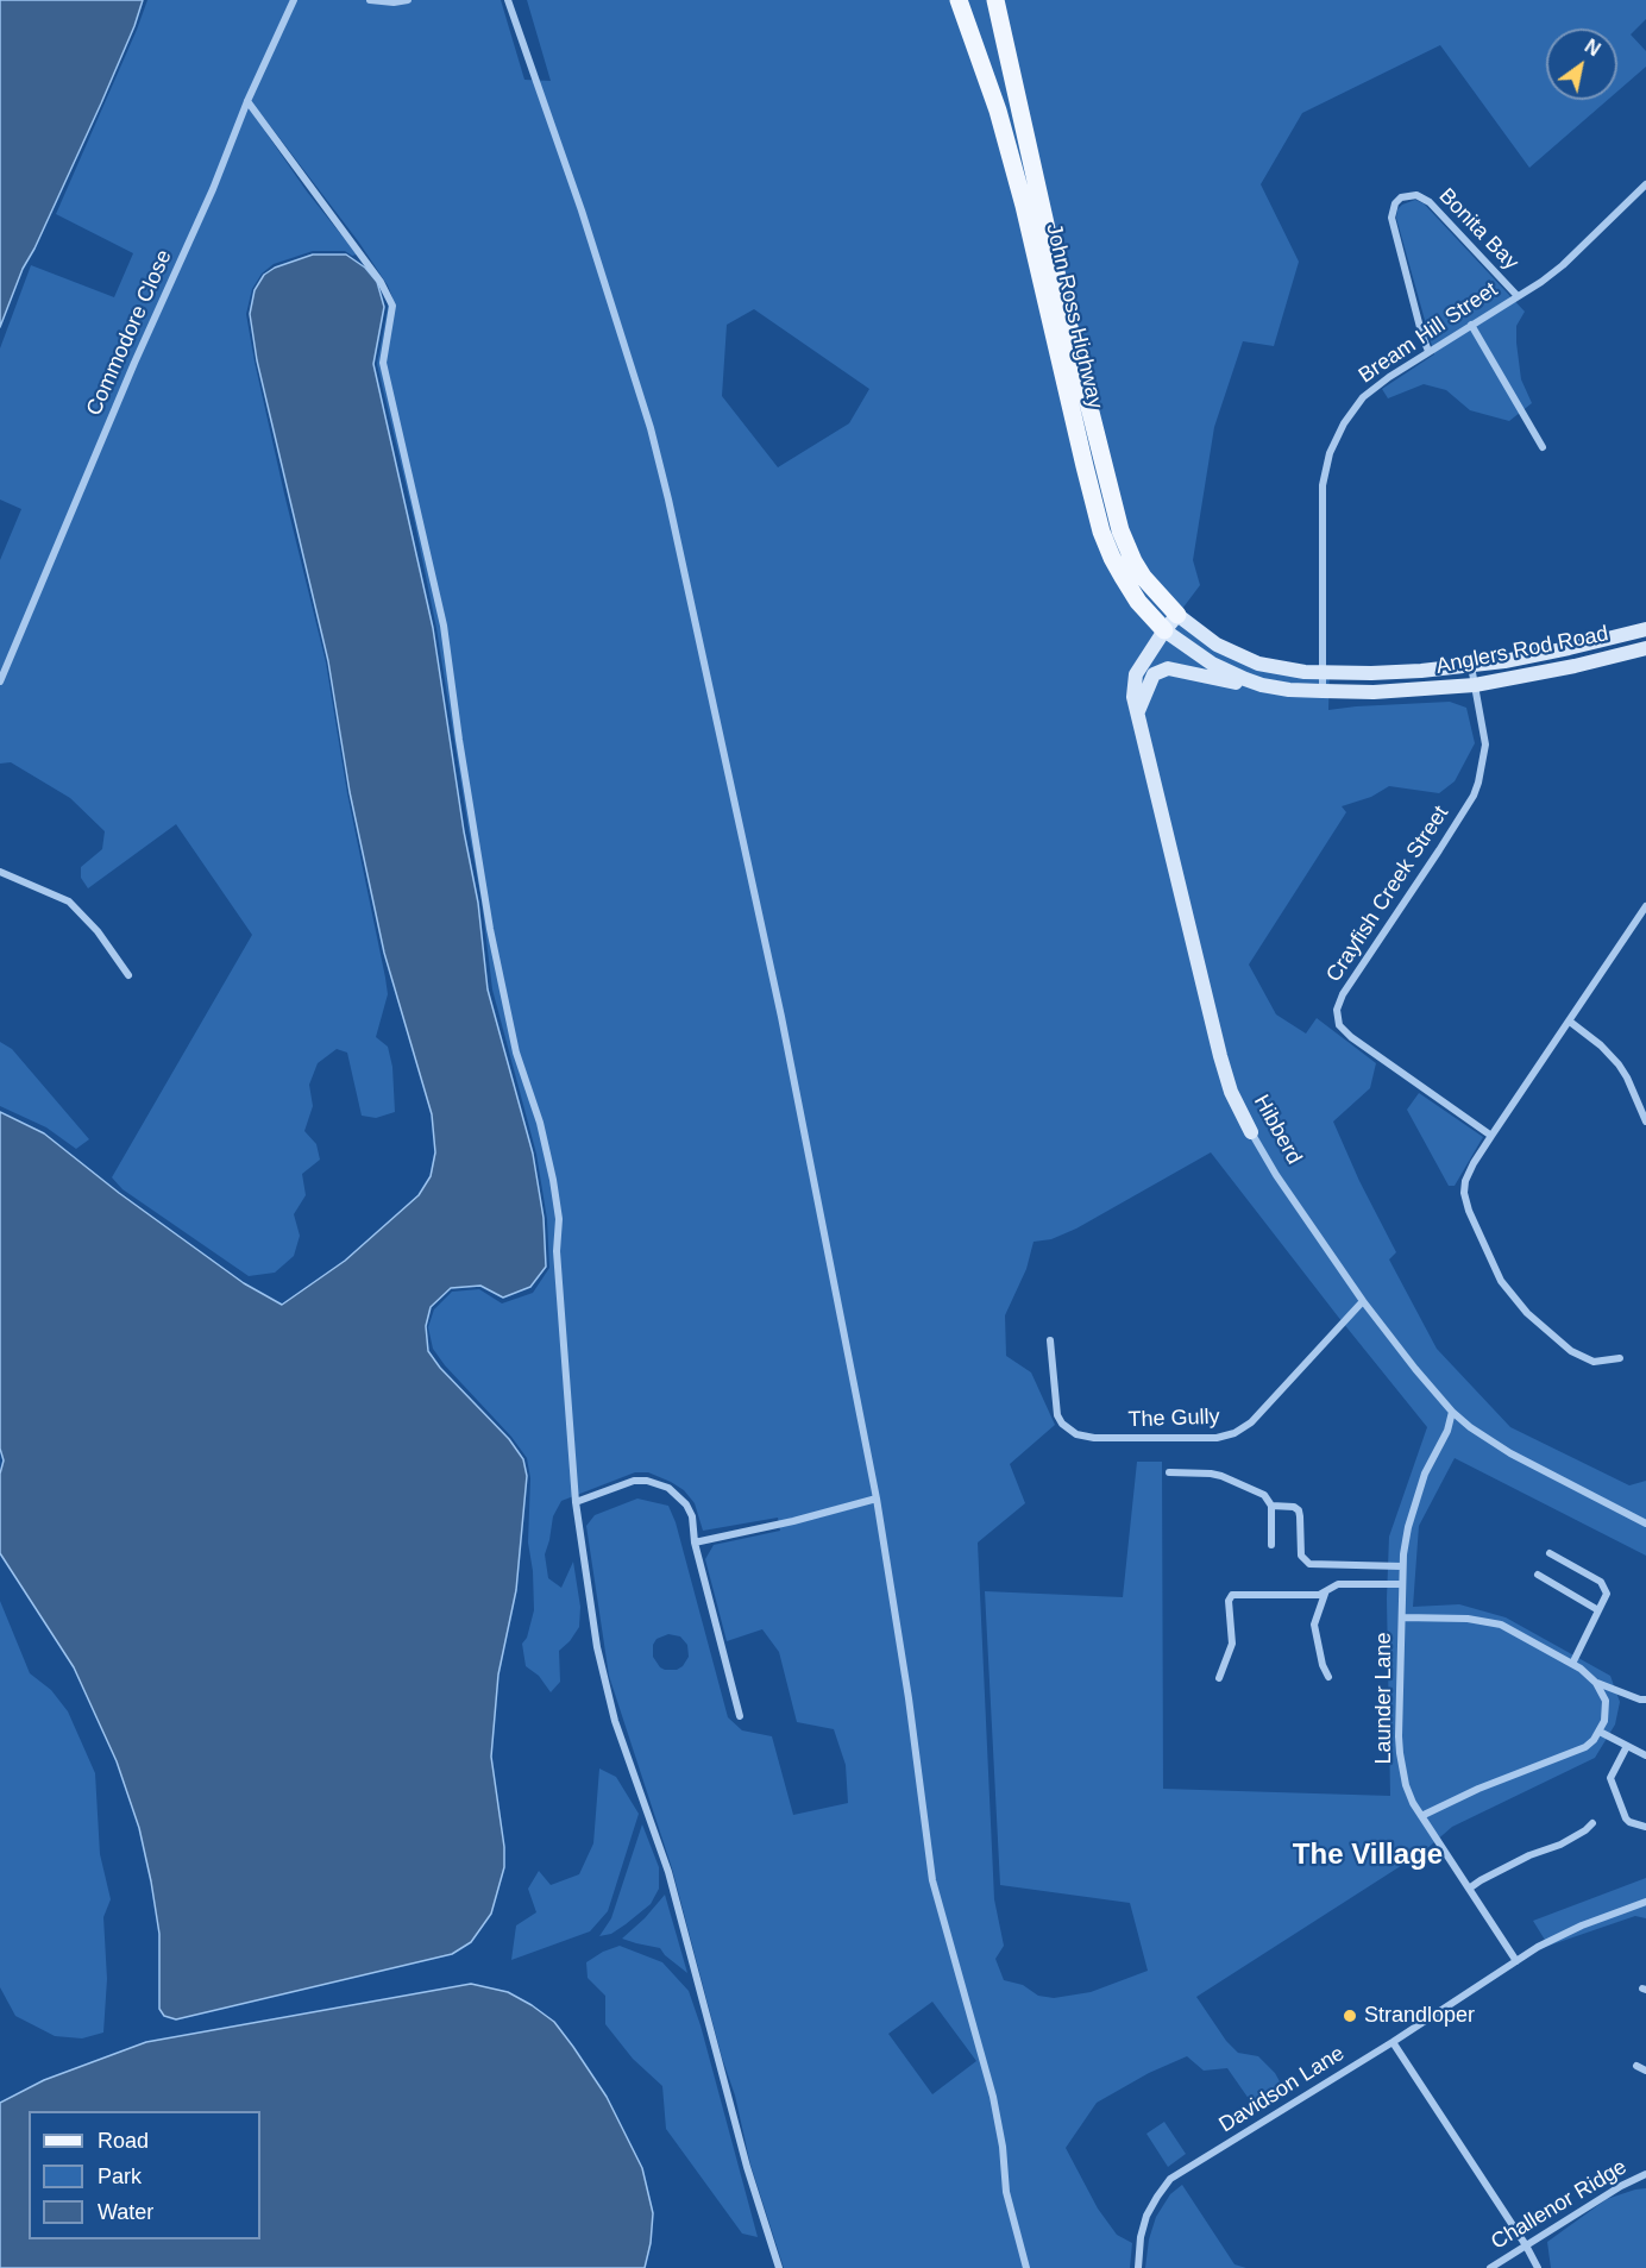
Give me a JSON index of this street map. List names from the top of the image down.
{
  "streets": {
    "main road": ["John Ross Highway"],
    "street": [
      "Bonita Bay",
      "Commodore Close",
      "Bream Hill Street",
      "Anglers Rod Road",
      "Crayfish Creek Street",
      "Hibberd",
      "The Gully",
      "Launder Lane",
      "Davidson Lane",
      "Challenor Ridge"
    ]
  },
  "crossings": [
    ["Bonita Bay", "Bream Hill Street"],
    ["John Ross Highway", "Anglers Rod Road"],
    ["John Ross Highway", "Hibberd"],
    ["Bream Hill Street", "Anglers Rod Road"],
    ["Anglers Rod Road", "Crayfish Creek Street"],
    ["Anglers Rod Road", "Hibberd"],
    ["Hibberd", "The Gully"],
    ["Hibberd", "Launder Lane"],
    ["Launder Lane", "Davidson Lane"]
  ],
  "districts": ["The Village"],
  "places": ["Strandloper"],
  "legend": ["Road", "Park", "Water"],
  "north": "top right"
}
